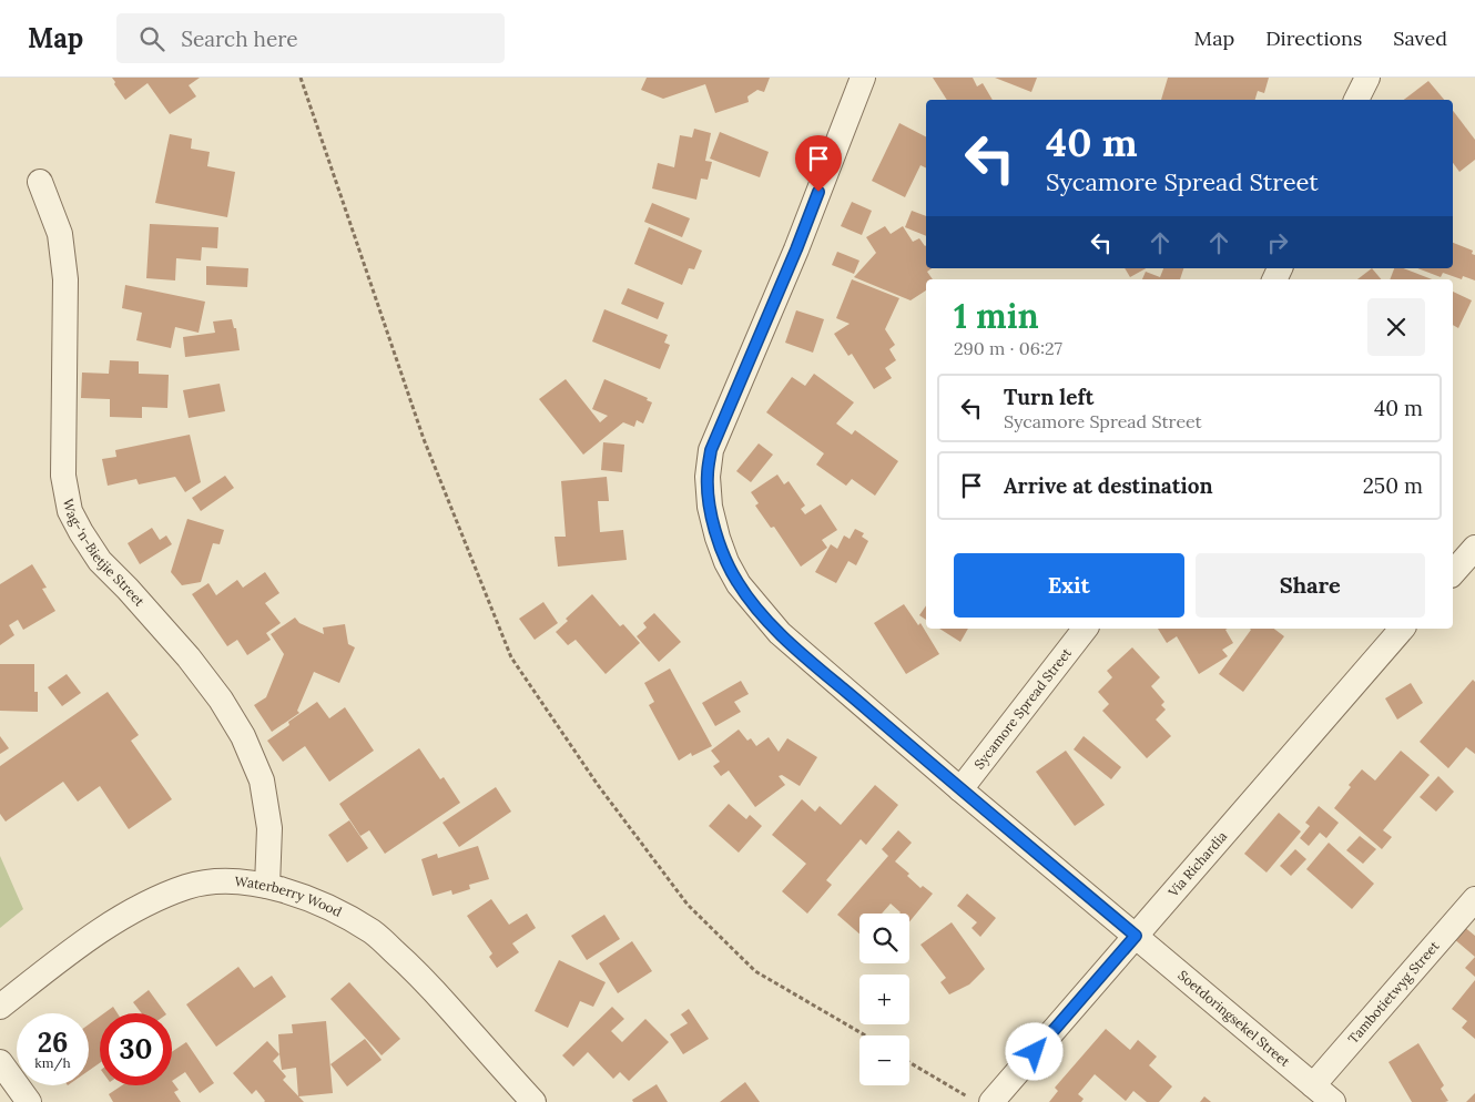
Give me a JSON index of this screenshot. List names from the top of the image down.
{
  "streets": {
    "street": [
      "Wag-'n-Bietjie Street",
      "Sycamore Spread Street",
      "Via Richardia",
      "Waterberry Wood",
      "Tambotietwyg Street",
      "Soetdoringsekel Street"
    ]
  },
  "crossings": [
    ["Wag-'n-Bietjie Street", "Waterberry Wood"],
    ["Via Richardia", "Soetdoringsekel Street"],
    ["Tambotietwyg Street", "Soetdoringsekel Street"]
  ],
  "page": {
    "header": "Map",
    "search": "Search here",
    "nav": ["Map", "Directions", "Saved"],
    "turn": ["40 m", "Sycamore Spread Street"],
    "heading": ["1 min", "290 m · 06:27"],
    "list": [
      {
        "name": "Turn left",
        "note": "Sycamore Spread Street",
        "value": "40 m"
      },
      {
        "name": "Arrive at destination",
        "value": "250 m"
      }
    ],
    "buttons": ["Exit", "Share"],
    "map_buttons": ["+", "−"],
    "speed": "26 km/h",
    "limit": "30"
  }
}
